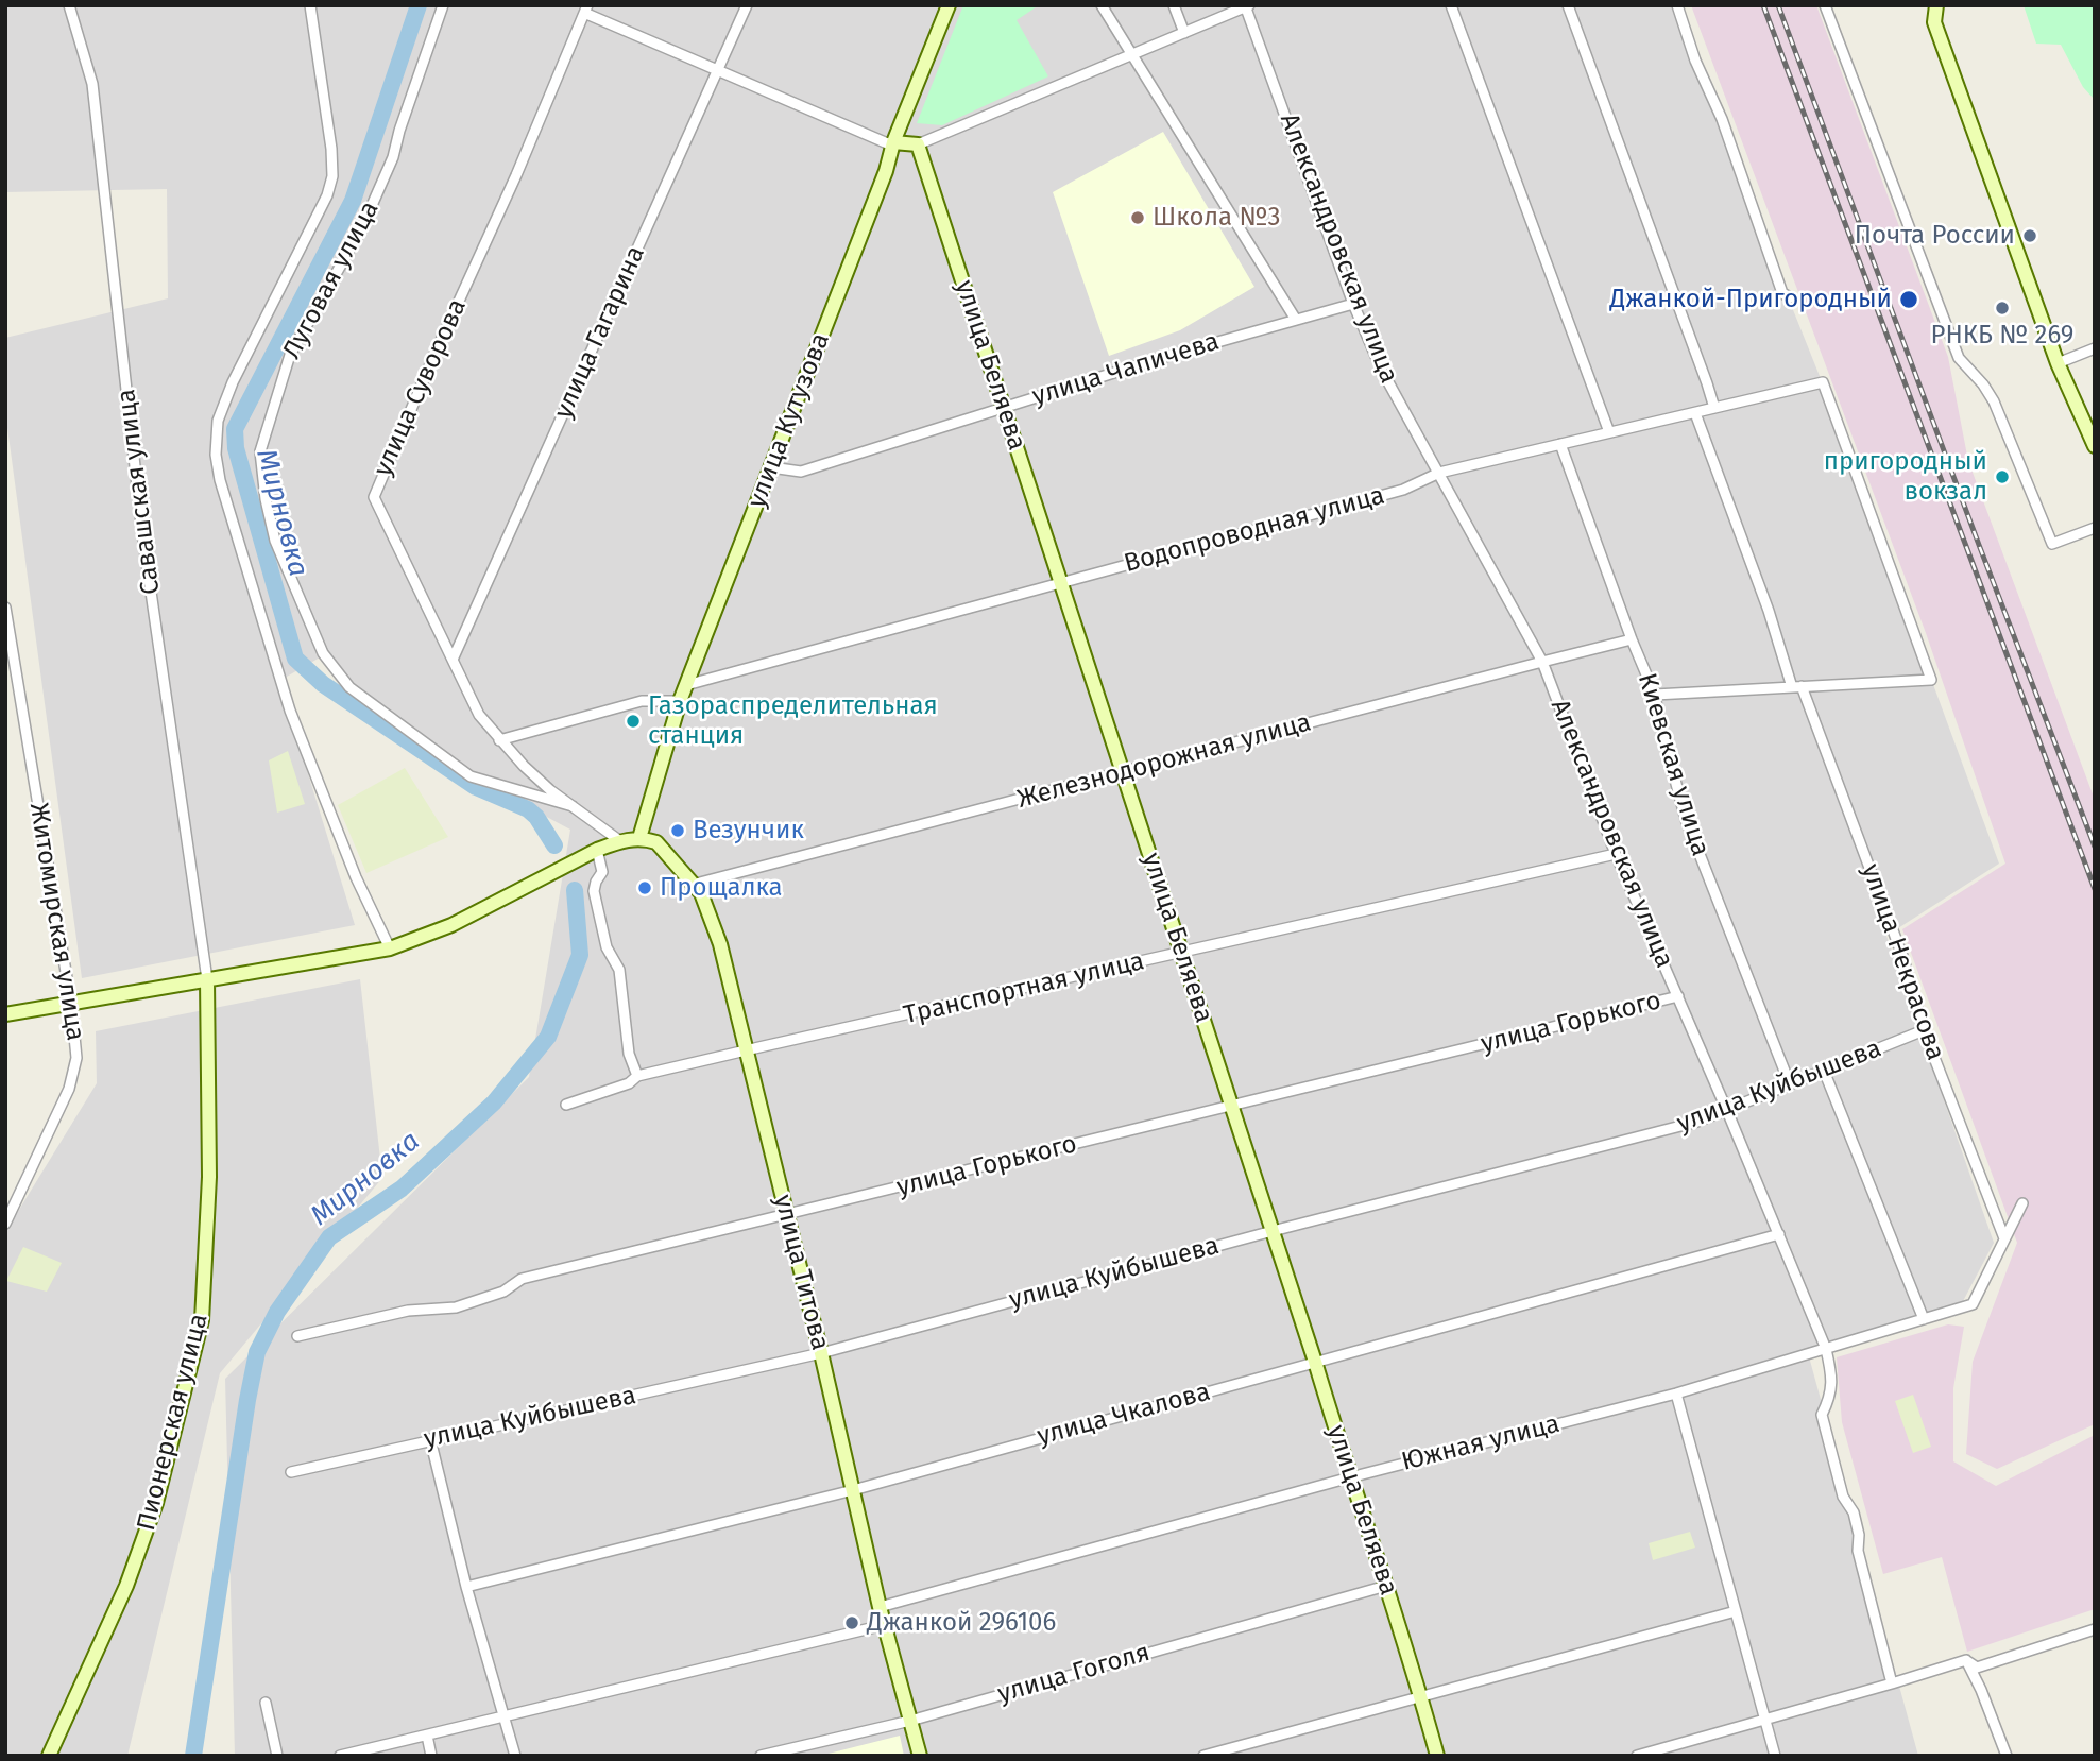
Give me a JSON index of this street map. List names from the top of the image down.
{
  "streets": {
    "main road": [
      "улица Беляева",
      "улица Кутузова",
      "улица Титова",
      "Пионерская улица"
    ],
    "street": [
      "Александровская улица",
      "Луговая улица",
      "улица Гагарина",
      "улица Чапичева",
      "улица Суворова",
      "Савашская улица",
      "Водопроводная улица",
      "Железнодорожная улица",
      "Киевская улица",
      "Житомирская улица",
      "улица Некрасова",
      "Транспортная улица",
      "улица Горького",
      "улица Куйбышева",
      "улица Чкалова",
      "Южная улица",
      "улица Гоголя"
    ]
  },
  "crossings": [
    ["Александровская улица", "улица Чапичева"],
    ["Александровская улица", "Водопроводная улица"],
    ["Александровская улица", "Железнодорожная улица"],
    ["Александровская улица", "Транспортная улица"],
    ["Александровская улица", "улица Горького"],
    ["Александровская улица", "улица Куйбышева"],
    ["Александровская улица", "улица Чкалова"],
    ["Александровская улица", "Южная улица"],
    ["Луговая улица", "улица Суворова"],
    ["улица Гагарина", "улица Суворова"],
    ["улица Беляева", "улица Чапичева"],
    ["улица Беляева", "Водопроводная улица"],
    ["улица Беляева", "Железнодорожная улица"],
    ["улица Беляева", "Транспортная улица"],
    ["улица Беляева", "улица Горького"],
    ["улица Беляева", "улица Куйбышева"],
    ["улица Беляева", "улица Чкалова"],
    ["улица Беляева", "Южная улица"],
    ["улица Беляева", "улица Гоголя"],
    ["улица Чапичева", "улица Кутузова"],
    ["улица Кутузова", "Водопроводная улица"],
    ["улица Кутузова", "улица Титова"],
    ["Савашская улица", "Пионерская улица"],
    ["Водопроводная улица", "Киевская улица"],
    ["Водопроводная улица", "улица Некрасова"],
    ["Железнодорожная улица", "Киевская улица"],
    ["Железнодорожная улица", "улица Титова"],
    ["Киевская улица", "улица Куйбышева"],
    ["улица Некрасова", "улица Куйбышева"],
    ["улица Некрасова", "Южная улица"],
    ["Транспортная улица", "улица Титова"],
    ["улица Горького", "улица Титова"],
    ["улица Куйбышева", "улица Титова"],
    ["улица Титова", "улица Чкалова"],
    ["улица Титова", "Южная улица"],
    ["улица Титова", "улица Гоголя"]
  ],
  "water": ["Мирновка"],
  "places": [
    "Школа №3",
    "Почта России",
    "Джанкой-Пригородный",
    "РНКБ № 269",
    "пригородный вокзал",
    "Газораспределительная станция",
    "Везунчик",
    "Прощалка",
    "Джанкой 296106"
  ]
}
